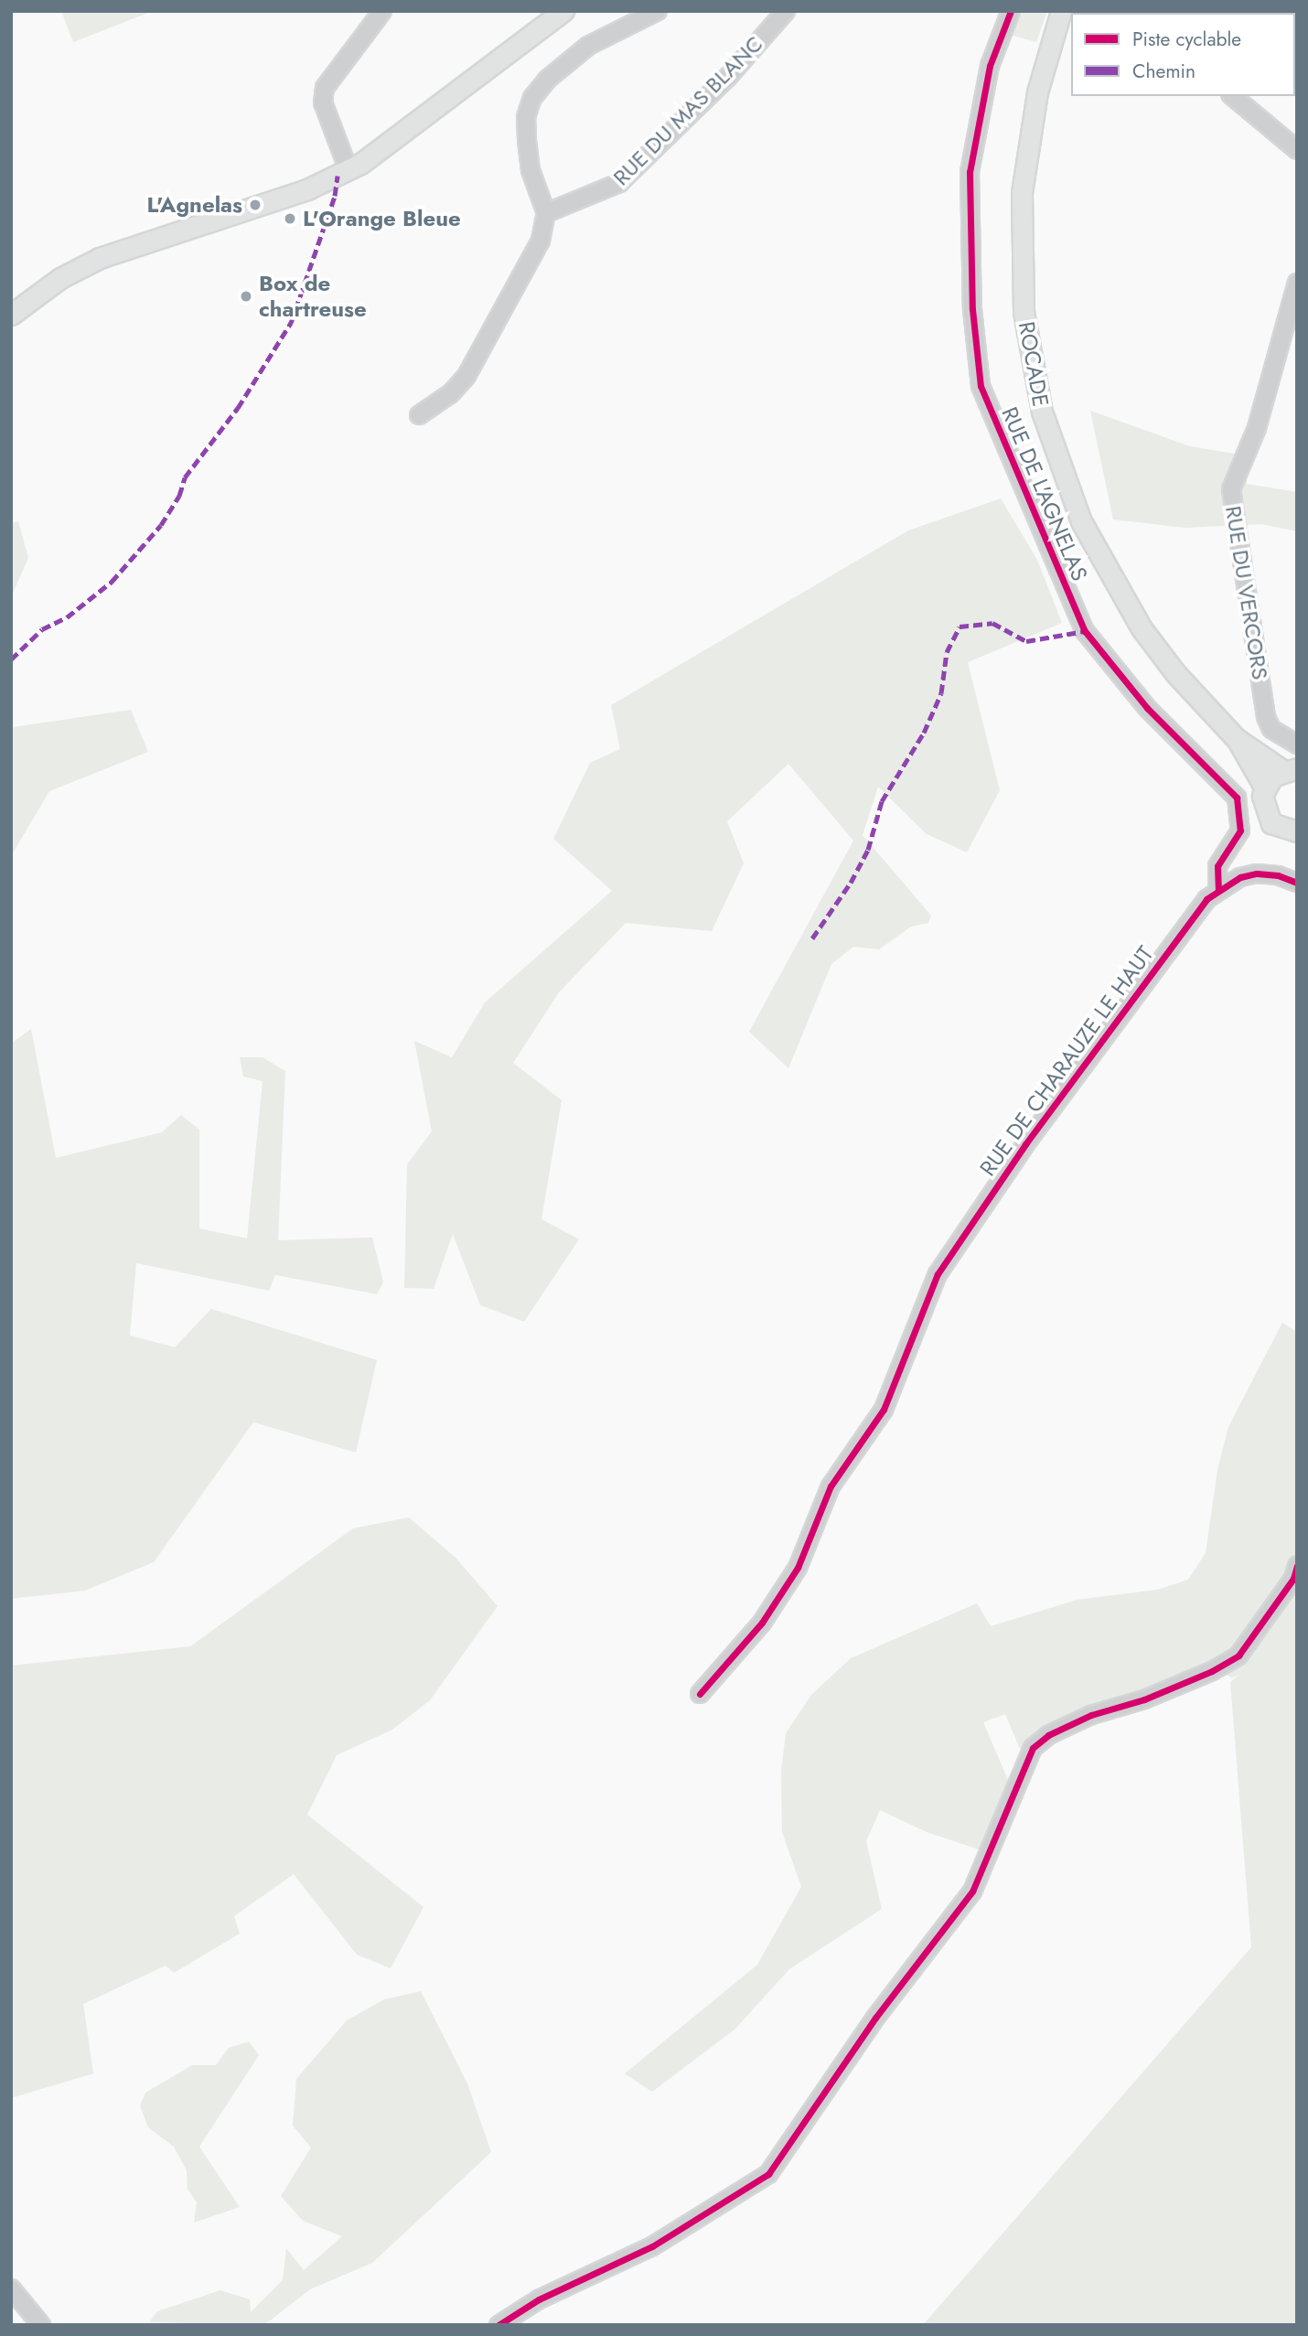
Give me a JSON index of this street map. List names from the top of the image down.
{
  "streets": {
    "main road": ["ROCADE"],
    "street": [
      "RUE DU MAS BLANC",
      "RUE DE L'AGNELAS",
      "RUE DU VERCORS",
      "RUE DE CHARAUZE LE HAUT"
    ]
  },
  "crossings": [
    ["RUE DE L'AGNELAS", "RUE DE CHARAUZE LE HAUT"]
  ],
  "places": ["L'Agnelas", "L'Orange Bleue", "Box de chartreuse"],
  "legend": ["Piste cyclable", "Chemin"]
}
